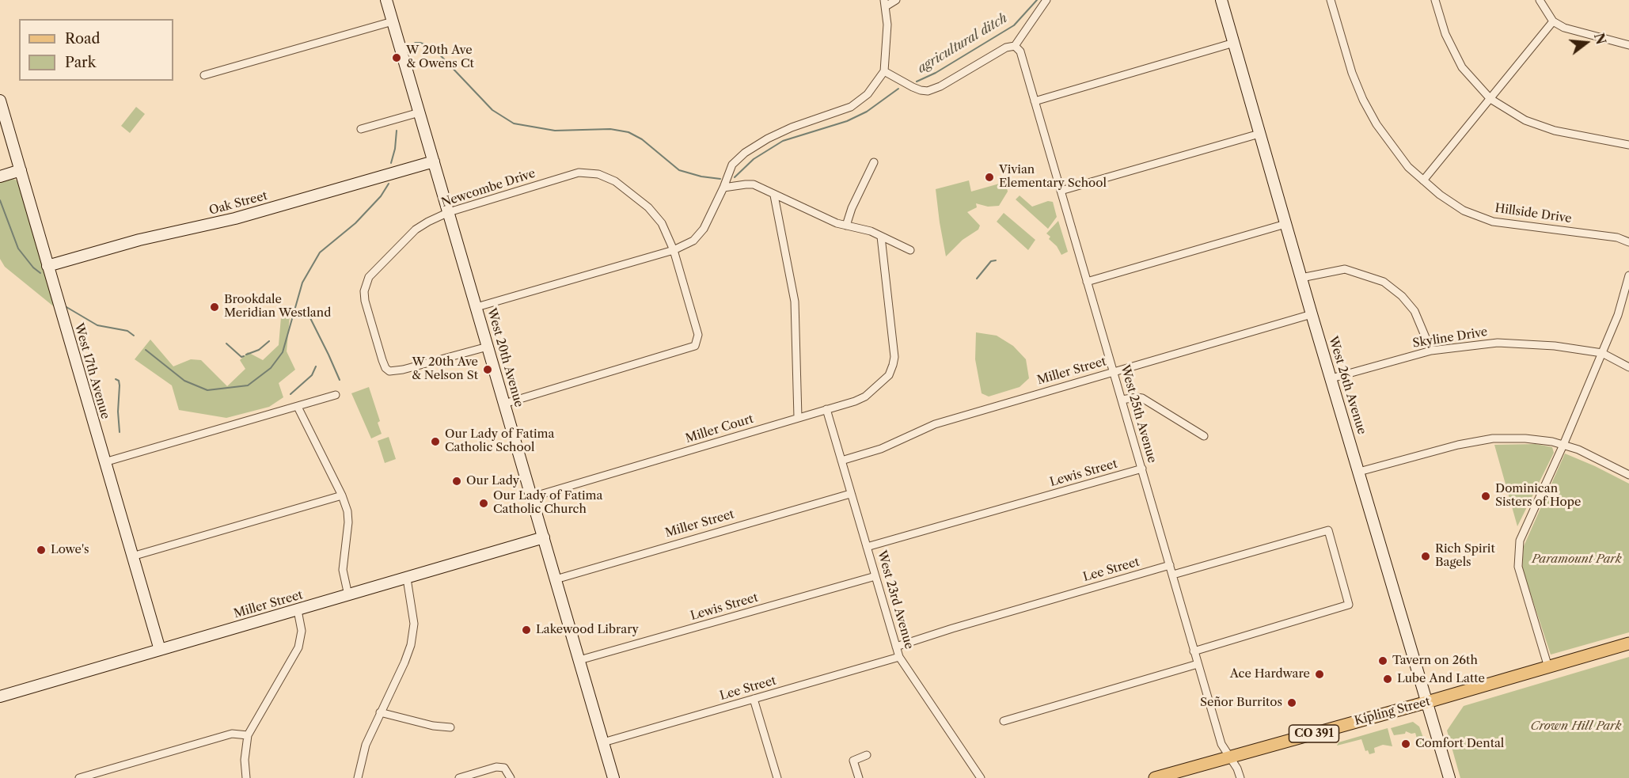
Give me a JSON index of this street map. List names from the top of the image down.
{
  "streets": {
    "main road": ["Kipling Street", "CO 391"],
    "street": [
      "Newcombe Drive",
      "Oak Street",
      "Hillside Drive",
      "Skyline Drive",
      "West 20th Avenue",
      "West 17th Avenue",
      "Miller Street",
      "West 26th Avenue",
      "West 25th Avenue",
      "Miller Court",
      "Lewis Street",
      "Lee Street",
      "West 23rd Avenue"
    ]
  },
  "crossings": [
    ["Newcombe Drive", "West 20th Avenue"],
    ["Oak Street", "West 20th Avenue"],
    ["Oak Street", "West 17th Avenue"],
    ["Skyline Drive", "West 26th Avenue"],
    ["West 20th Avenue", "Miller Street"],
    ["West 20th Avenue", "Miller Court"],
    ["West 20th Avenue", "Lewis Street"],
    ["West 20th Avenue", "Lee Street"],
    ["West 17th Avenue", "Miller Street"],
    ["Miller Street", "West 26th Avenue"],
    ["Miller Street", "West 25th Avenue"],
    ["Miller Street", "West 23rd Avenue"],
    ["West 26th Avenue", "Kipling Street"],
    ["West 25th Avenue", "Lewis Street"],
    ["West 25th Avenue", "Lee Street"],
    ["West 25th Avenue", "Kipling Street"],
    ["Miller Court", "West 23rd Avenue"],
    ["Lewis Street", "West 23rd Avenue"],
    ["Lee Street", "West 23rd Avenue"]
  ],
  "water": ["agricultural ditch"],
  "parks": ["Paramount Park", "Crown Hill Park"],
  "places": [
    "W 20th Ave & Owens Ct",
    "Vivian Elementary School",
    "Brookdale Meridian Westland",
    "W 20th Ave & Nelson St",
    "Our Lady of Fatima Catholic School",
    "Our Lady",
    "Dominican Sisters of Hope",
    "Our Lady of Fatima Catholic Church",
    "Lowe's",
    "Rich Spirit Bagels",
    "Lakewood Library",
    "Tavern on 26th",
    "Ace Hardware",
    "Lube And Latte",
    "Señor Burritos",
    "Comfort Dental"
  ],
  "legend": ["Road", "Park"],
  "north": "right"
}
